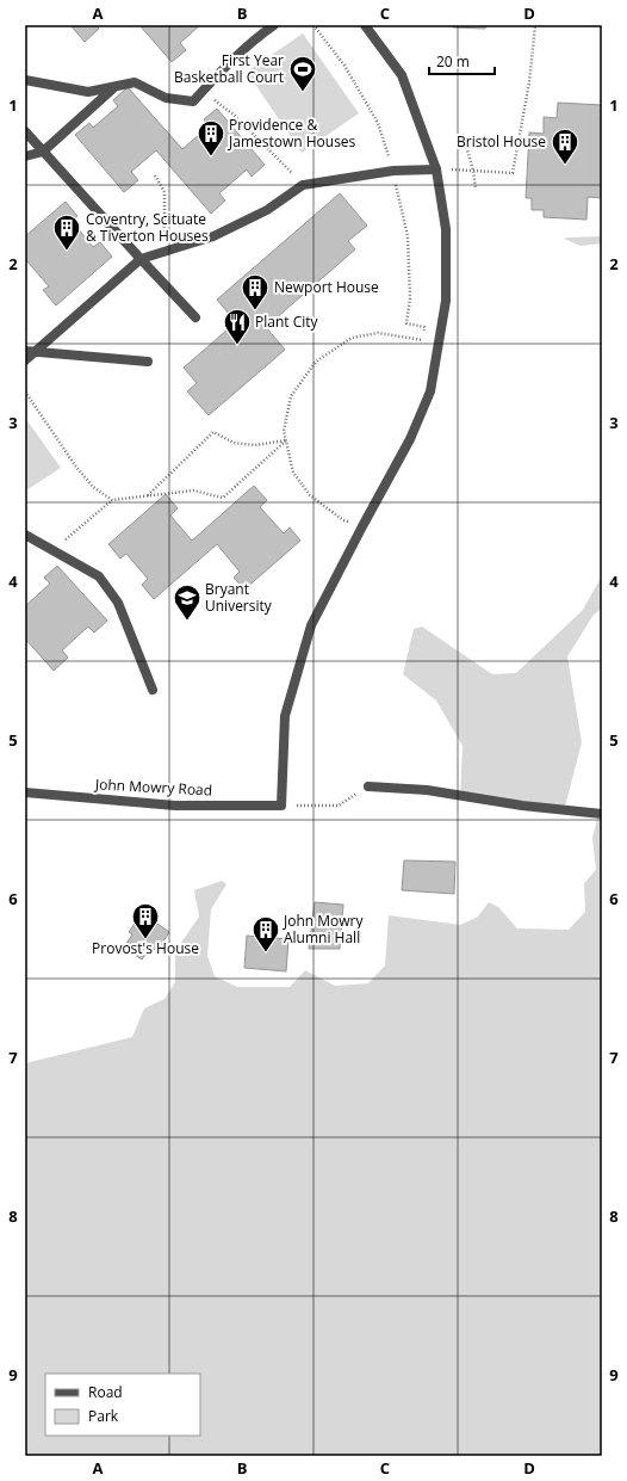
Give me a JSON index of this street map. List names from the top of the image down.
{
  "streets": {
    "street": ["John Mowry Road"]
  },
  "places": {
    "sports": ["First Year Basketball Court"],
    "building": [
      "Providence & Jamestown Houses",
      "Bristol House",
      "Coventry, Scituate & Tiverton Houses",
      "Newport House",
      "Provost's House",
      "John Mowry Alumni Hall"
    ],
    "restaurant": ["Plant City"],
    "school or university": ["Bryant University"]
  },
  "legend": ["Road", "Park"],
  "scale_bar": "20 m",
  "grid": {
    "columns": [
      "A",
      "B",
      "C",
      "D"
    ],
    "rows": [
      "1",
      "2",
      "3",
      "4",
      "5",
      "6",
      "7",
      "8",
      "9"
    ]
  }
}
